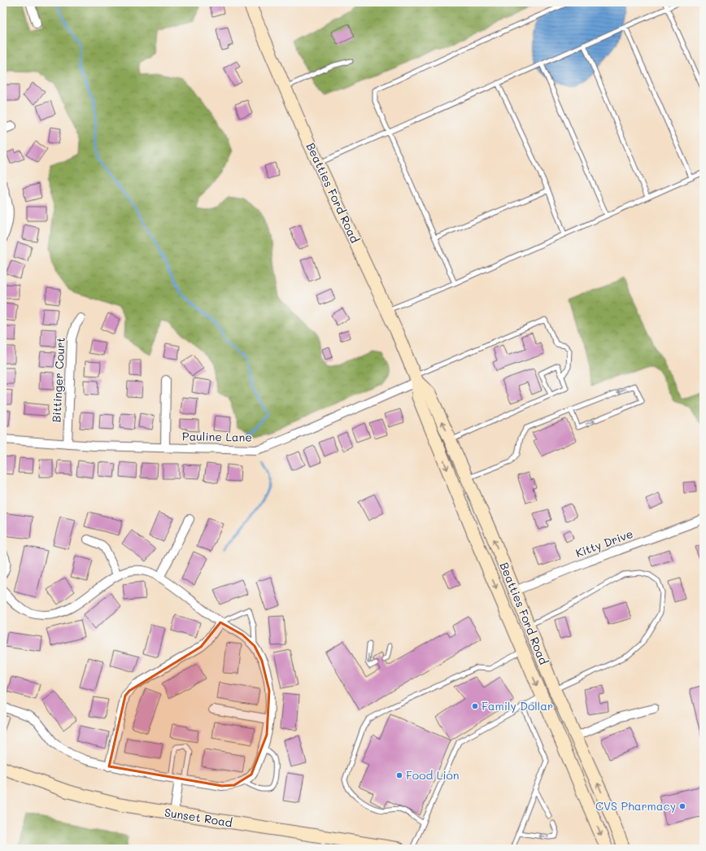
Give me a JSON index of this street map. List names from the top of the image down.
{
  "streets": {
    "main road": ["Beatties Ford Road", "Sunset Road"],
    "street": ["Bittinger Court", "Pauline Lane", "Kitty Drive"]
  },
  "crossings": [
    ["Beatties Ford Road", "Pauline Lane"],
    ["Beatties Ford Road", "Kitty Drive"],
    ["Bittinger Court", "Pauline Lane"]
  ],
  "places": ["Family Dollar", "Food Lion", "CVS Pharmacy"]
}
